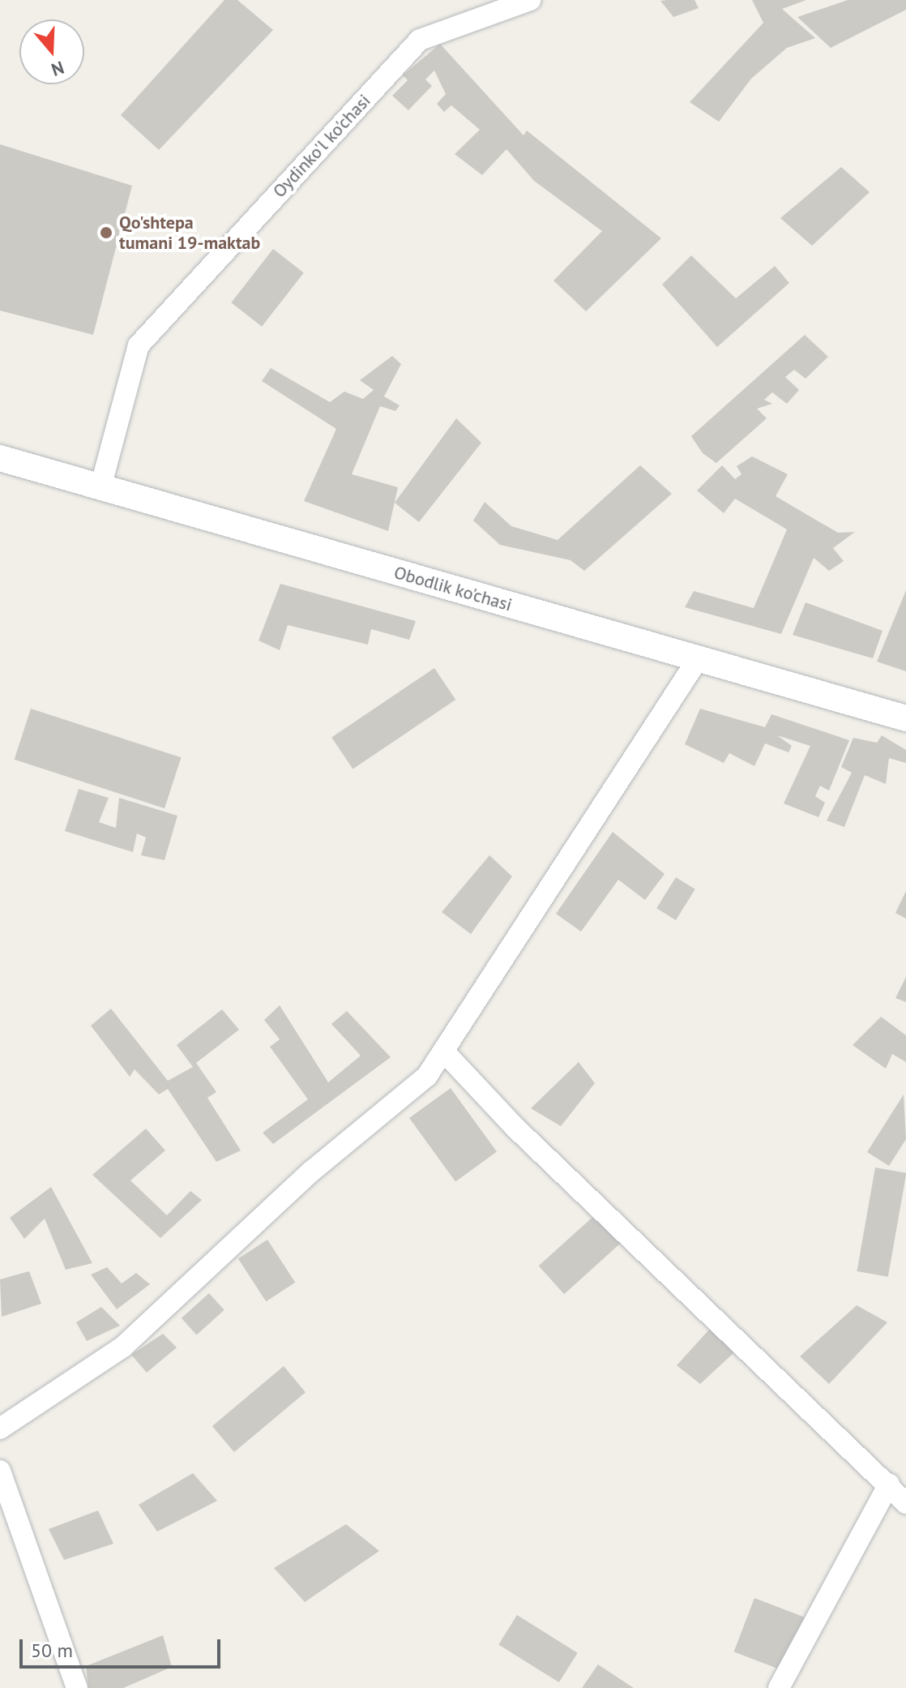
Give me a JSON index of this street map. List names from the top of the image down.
{
  "streets": {
    "street": ["Oydinko'l ko'chasi", "Obodlik ko'chasi"]
  },
  "crossings": [
    ["Oydinko'l ko'chasi", "Obodlik ko'chasi"]
  ],
  "places": ["Qo'shtepa tumani 19-maktab"],
  "scale_bar": "50 m",
  "north": "bottom"
}
